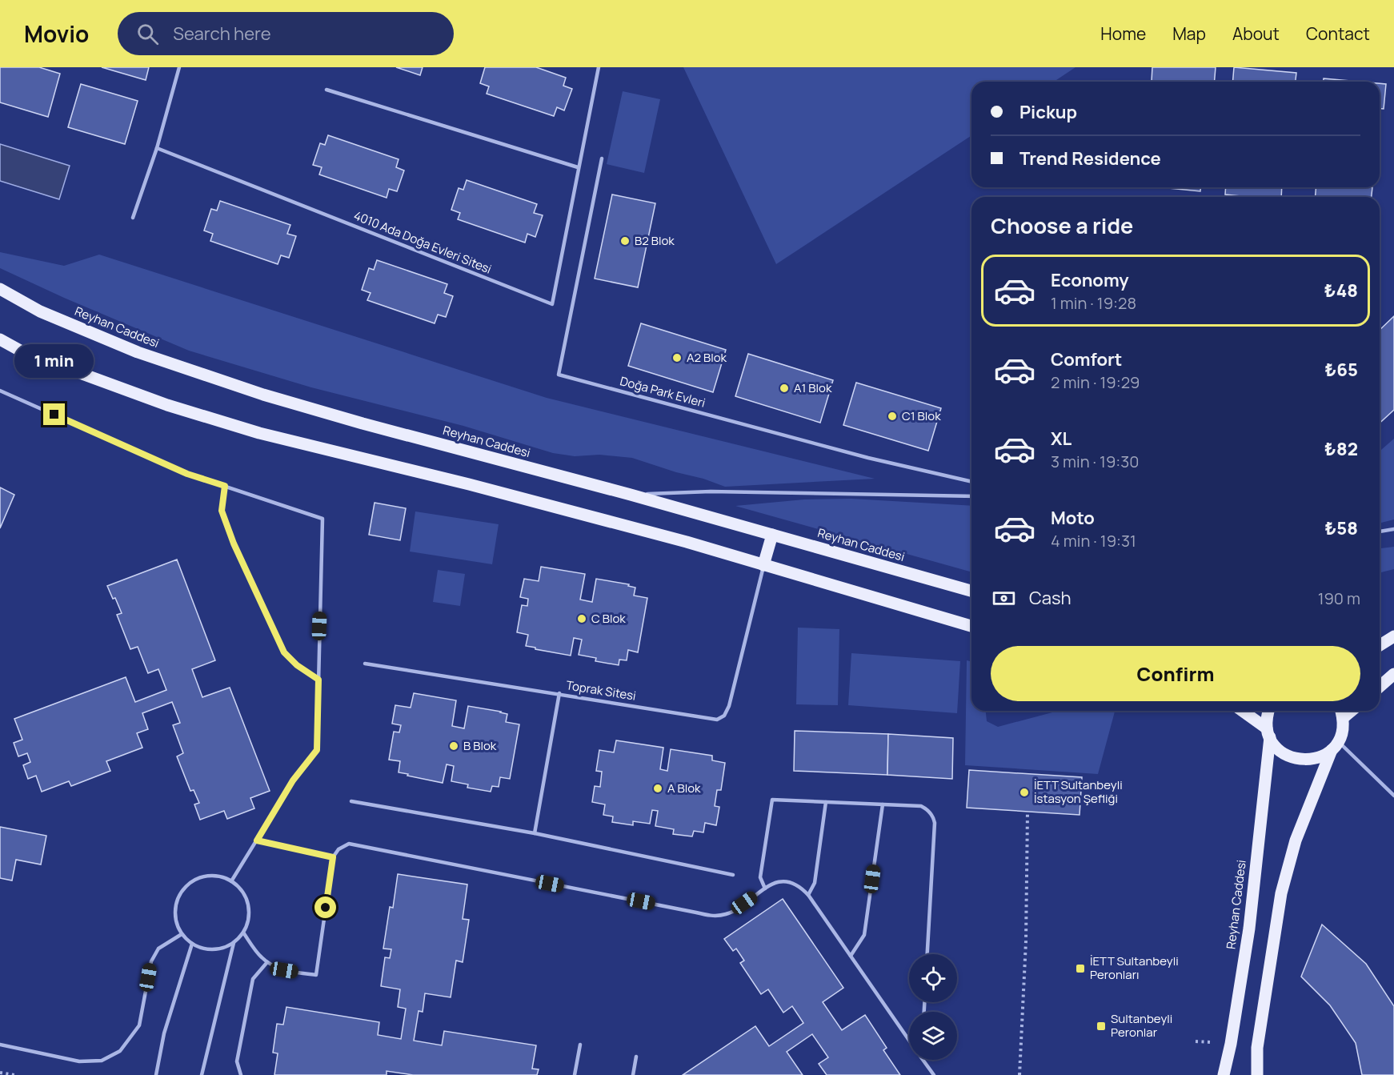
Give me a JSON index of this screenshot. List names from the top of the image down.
{
  "streets": {
    "main road": ["Reyhan Caddesi"],
    "lane": ["4010 Ada Doğa Evleri Sitesi", "Doğa Park Evleri", "Toprak Sitesi"]
  },
  "places": {
    "other": [
      "B2 Blok",
      "A2 Blok",
      "A1 Blok",
      "C1 Blok",
      "C Blok",
      "B Blok",
      "A Blok",
      "İETT Sultanbeyli İstasyon Şefliği"
    ],
    "transit": ["İETT Sultanbeyli Peronları", "Sultanbeyli Peronlar"]
  },
  "page": {
    "header": "Movio",
    "search": "Search here",
    "nav": [
      "Home",
      "Map",
      "About",
      "Contact"
    ],
    "banner": ["Pickup", "Trend Residence"],
    "heading": "Choose a ride",
    "list": [
      {
        "name": "Economy",
        "note": "1 min · 19:28",
        "value": "₺48"
      },
      {
        "name": "Comfort",
        "note": "2 min · 19:29",
        "value": "₺65"
      },
      {
        "name": "XL",
        "note": "3 min · 19:30",
        "value": "₺82"
      },
      {
        "name": "Moto",
        "note": "4 min · 19:31",
        "value": "₺58"
      }
    ],
    "bubble": "1 min",
    "pay": ["Cash", "190 m"],
    "buttons": "Confirm"
  }
}
